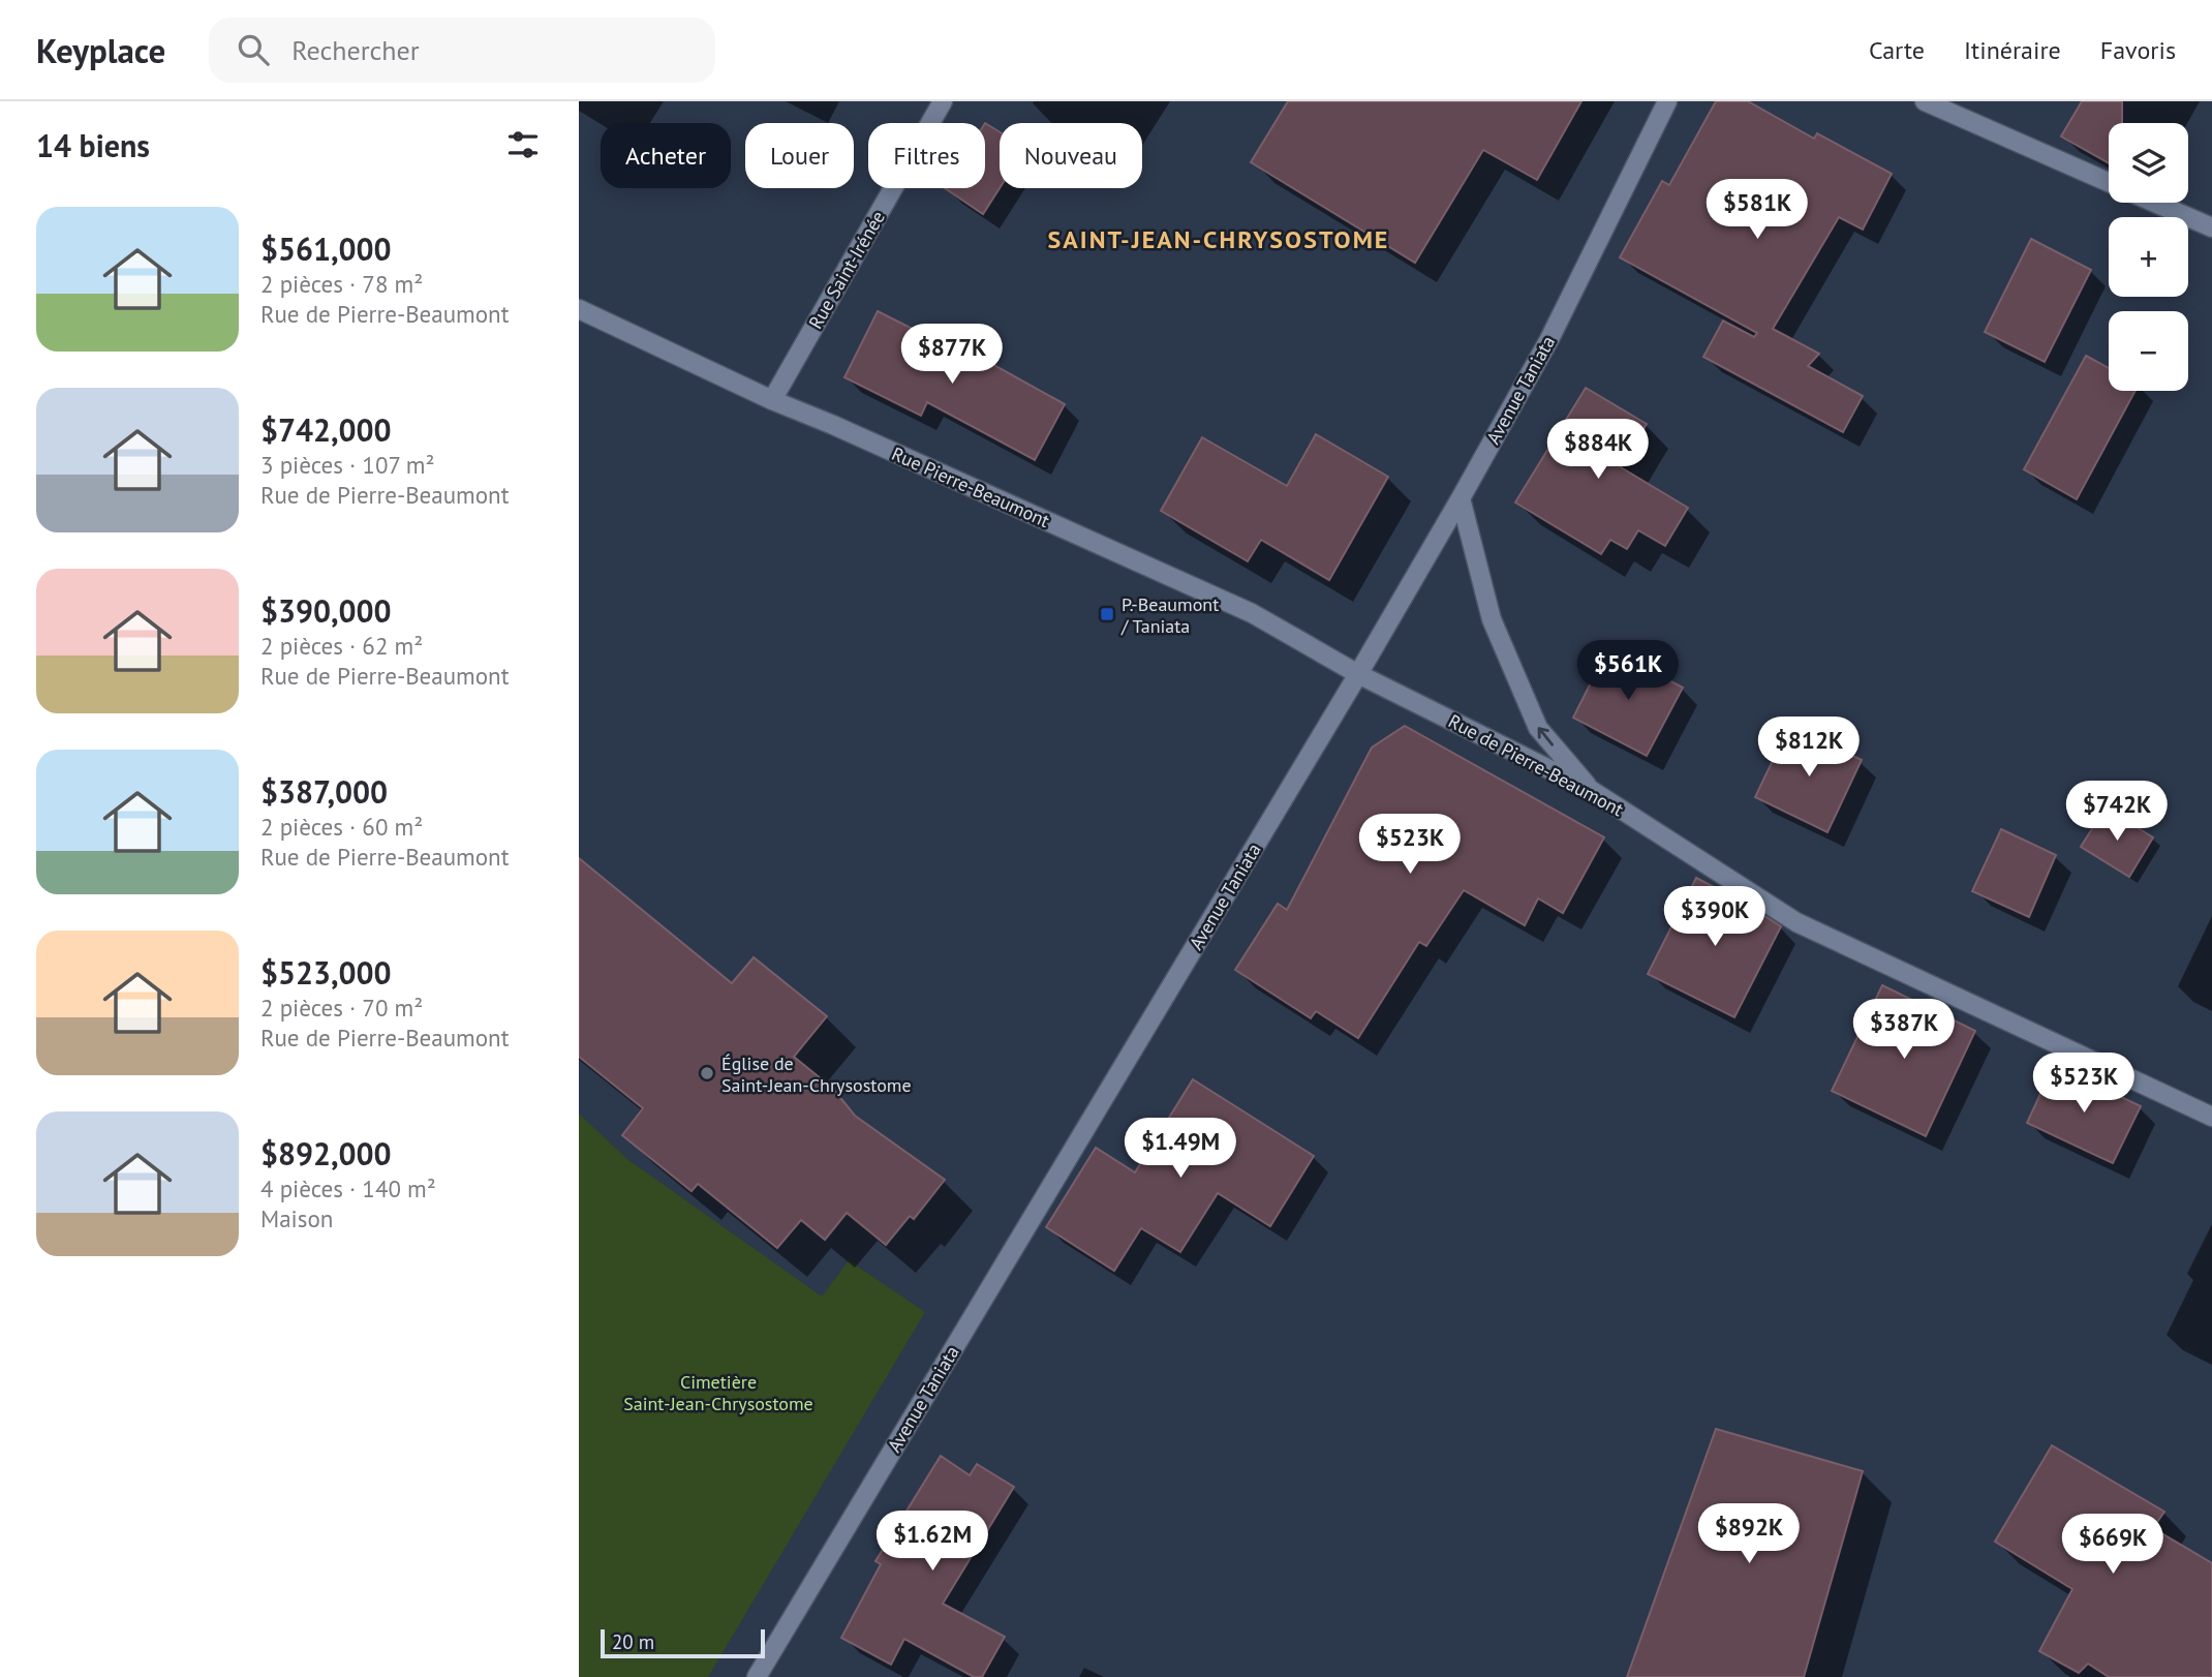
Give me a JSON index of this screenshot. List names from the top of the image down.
{
  "streets": {
    "main road": [
      "Rue Saint-Irénée",
      "Avenue Taniata",
      "Rue Pierre-Beaumont",
      "Rue de Pierre-Beaumont"
    ]
  },
  "crossings": [
    ["Rue Saint-Irénée", "Rue Pierre-Beaumont"],
    ["Avenue Taniata", "Rue Pierre-Beaumont"],
    ["Avenue Taniata", "Rue de Pierre-Beaumont"],
    ["Rue Pierre-Beaumont", "Rue de Pierre-Beaumont"]
  ],
  "districts": ["SAINT-JEAN-CHRYSOSTOME"],
  "parks": ["Cimetière Saint-Jean-Chrysostome"],
  "places": {
    "transit": ["P.-Beaumont / Taniata"],
    "other": ["Église de Saint-Jean-Chrysostome"]
  },
  "scale_bar": "20 m",
  "page": {
    "header": "Keyplace",
    "search": "Rechercher",
    "nav": ["Carte", "Itinéraire", "Favoris"],
    "heading": "14 biens",
    "map_buttons": ["+", "−"],
    "chip": [
      "Acheter",
      "Louer",
      "Filtres",
      "Nouveau"
    ],
    "price": [
      "$581K",
      "$877K",
      "$884K",
      "$561K",
      "$812K",
      "$742K",
      "$523K",
      "$390K",
      "$387K",
      "$523K",
      "$1.49M",
      "$892K",
      "$1.62M",
      "$669K"
    ],
    "list": [
      {
        "name": "$561,000",
        "note": "2 pièces · 78 m² · Rue de Pierre-Beaumont"
      },
      {
        "name": "$742,000",
        "note": "3 pièces · 107 m² · Rue de Pierre-Beaumont"
      },
      {
        "name": "$390,000",
        "note": "2 pièces · 62 m² · Rue de Pierre-Beaumont"
      },
      {
        "name": "$387,000",
        "note": "2 pièces · 60 m² · Rue de Pierre-Beaumont"
      },
      {
        "name": "$523,000",
        "note": "2 pièces · 70 m² · Rue de Pierre-Beaumont"
      },
      {
        "name": "$892,000",
        "note": "4 pièces · 140 m² · Maison"
      }
    ],
    "scale": "20 m"
  }
}
